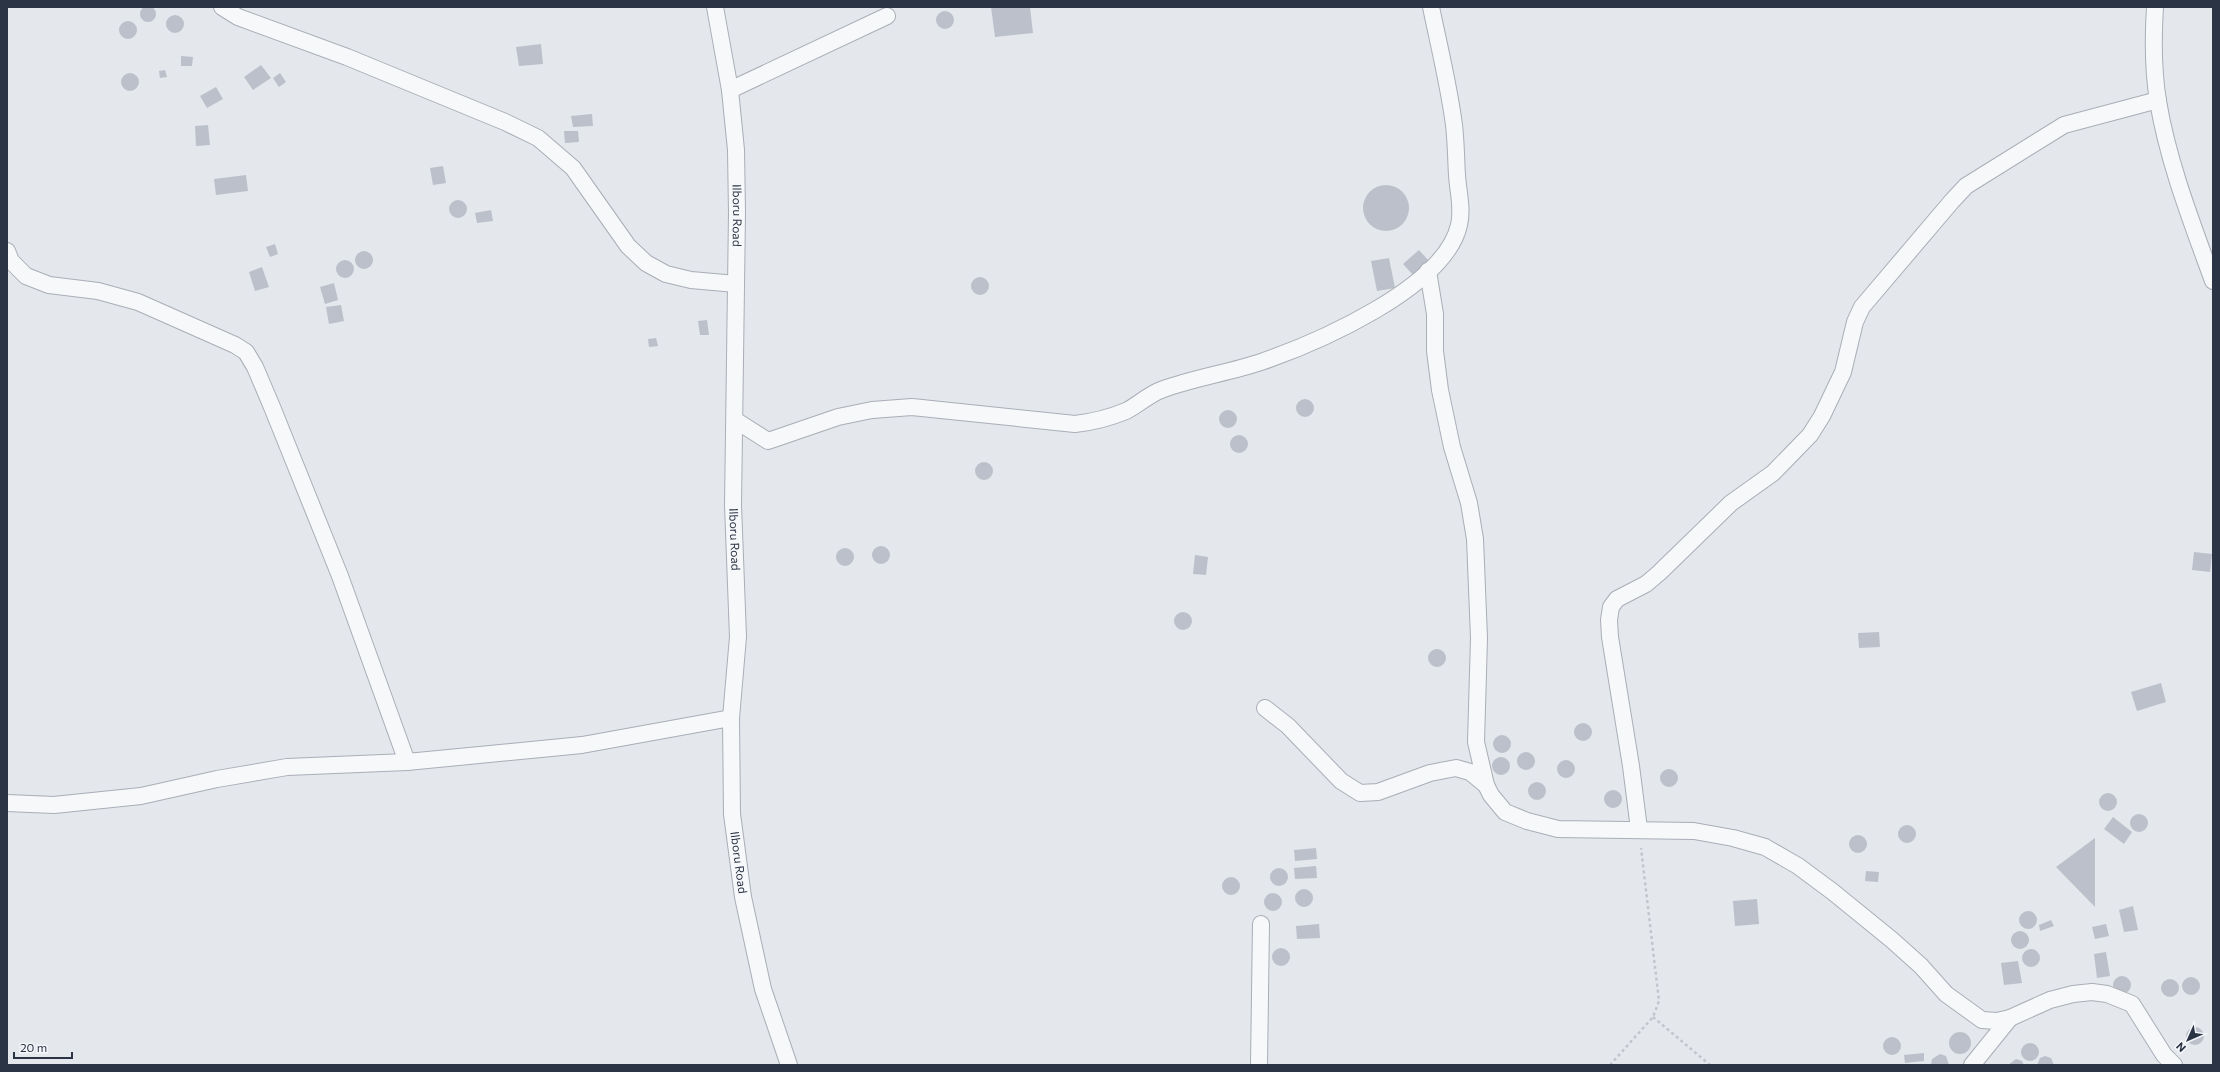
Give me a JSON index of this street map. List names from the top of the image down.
{
  "streets": {
    "street": ["Ilboru Road"]
  },
  "scale_bar": "20 m",
  "north": "bottom left"
}
